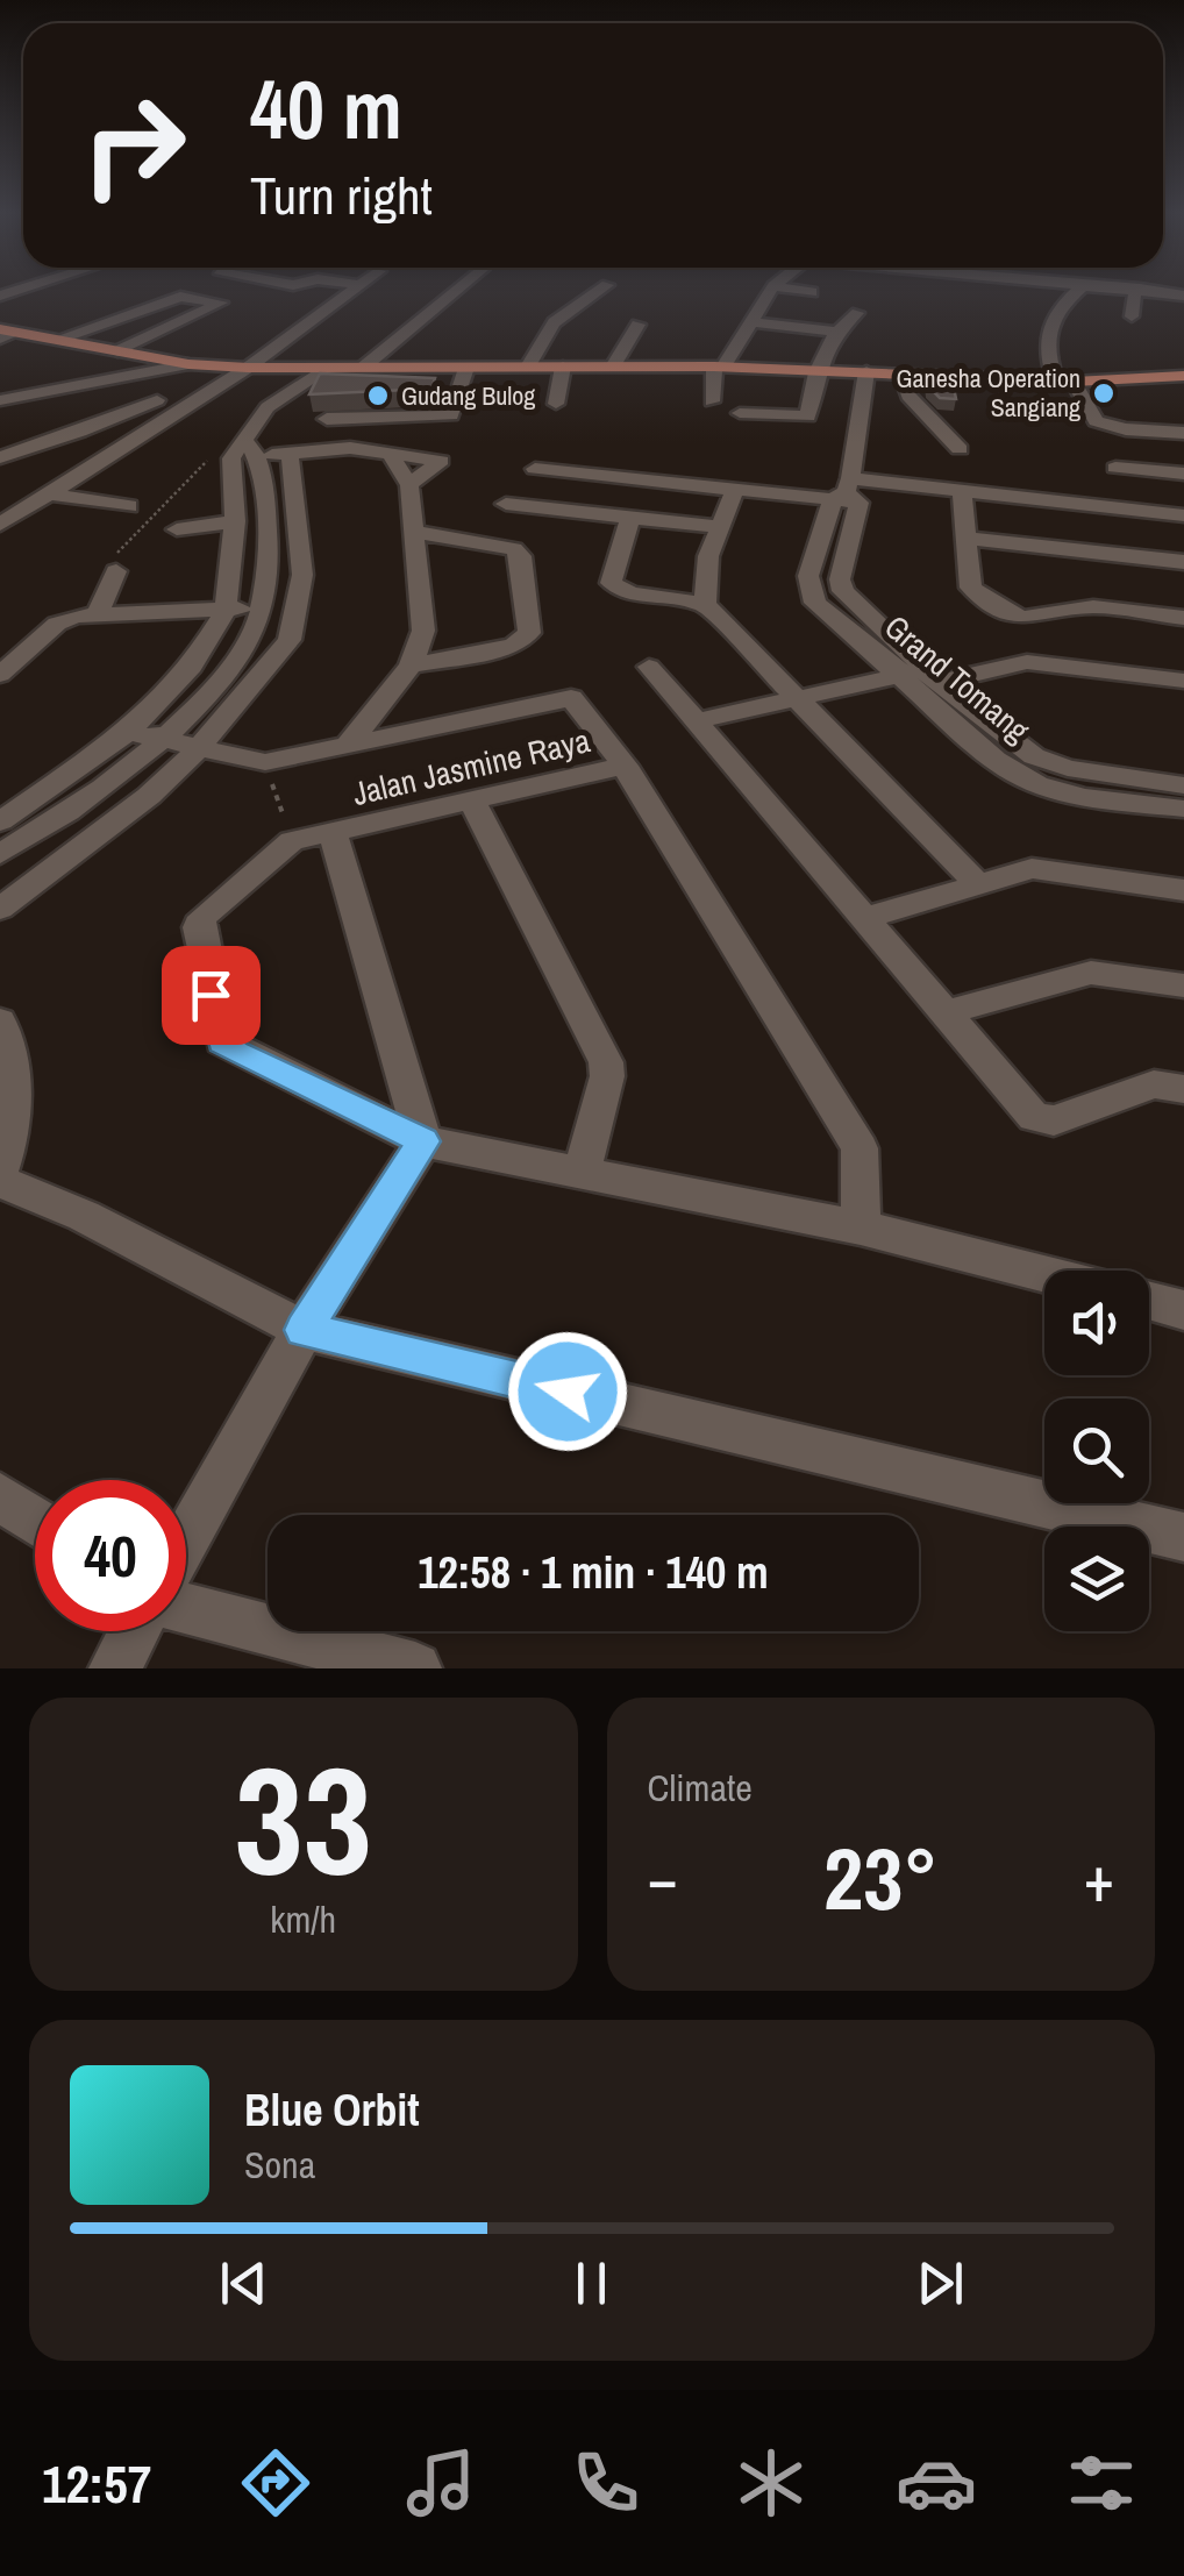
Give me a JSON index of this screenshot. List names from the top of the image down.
{
  "streets": {
    "street": ["Grand Tomang", "Jalan Jasmine Raya"]
  },
  "places": ["Ganesha Operation Sangiang", "Gudang Bulog"],
  "page": {
    "turn": ["40 m", "Turn right"],
    "limit": "40",
    "trip": "12:58 · 1 min · 140 m",
    "tile": [
      ["33", "km/h"],
      "Climate"
    ],
    "heat": ["−", "23°", "+"],
    "song": ["Blue Orbit", "Sona"],
    "tabs": "12:57"
  }
}
